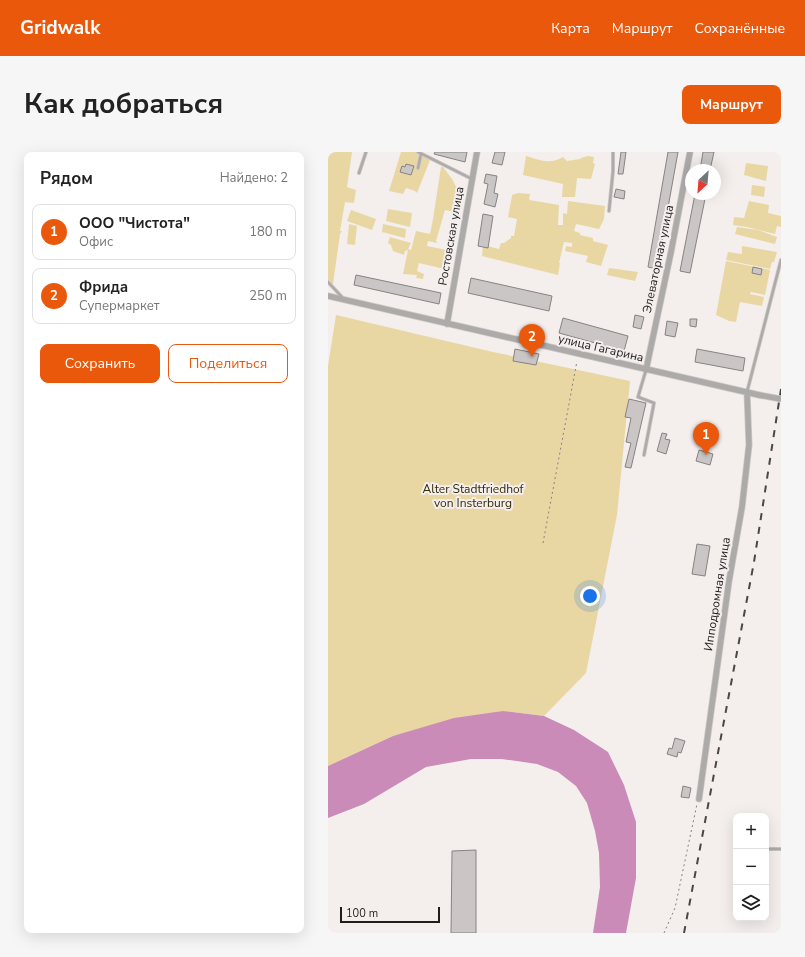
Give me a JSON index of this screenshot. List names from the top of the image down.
{
  "streets": {
    "street": [
      "Ростовская улица",
      "Элеваторная улица",
      "улица Гагарина",
      "Ипподромная улица"
    ]
  },
  "crossings": [
    ["Ростовская улица", "улица Гагарина"],
    ["Элеваторная улица", "улица Гагарина"],
    ["улица Гагарина", "Ипподромная улица"]
  ],
  "parks": ["Alter Stadtfriedhof von Insterburg"],
  "scale_bar": "100 m",
  "north": "bottom left",
  "page": {
    "header": "Gridwalk",
    "nav": ["Карта", "Маршрут", "Сохранённые"],
    "title": "Как добраться",
    "buttons": [
      "Маршрут",
      ["Сохранить", "Поделиться"]
    ],
    "heading": ["Рядом", "Найдено: 2"],
    "list": [
      {
        "mark": "1",
        "name": "ООО \"Чистота\"",
        "note": "Офис",
        "value": "180 m"
      },
      {
        "mark": "2",
        "name": "Фрида",
        "note": "Супермаркет",
        "value": "250 m"
      }
    ],
    "pins": ["2", "1"],
    "map_buttons": ["+", "−"],
    "scale": "100 m"
  }
}
